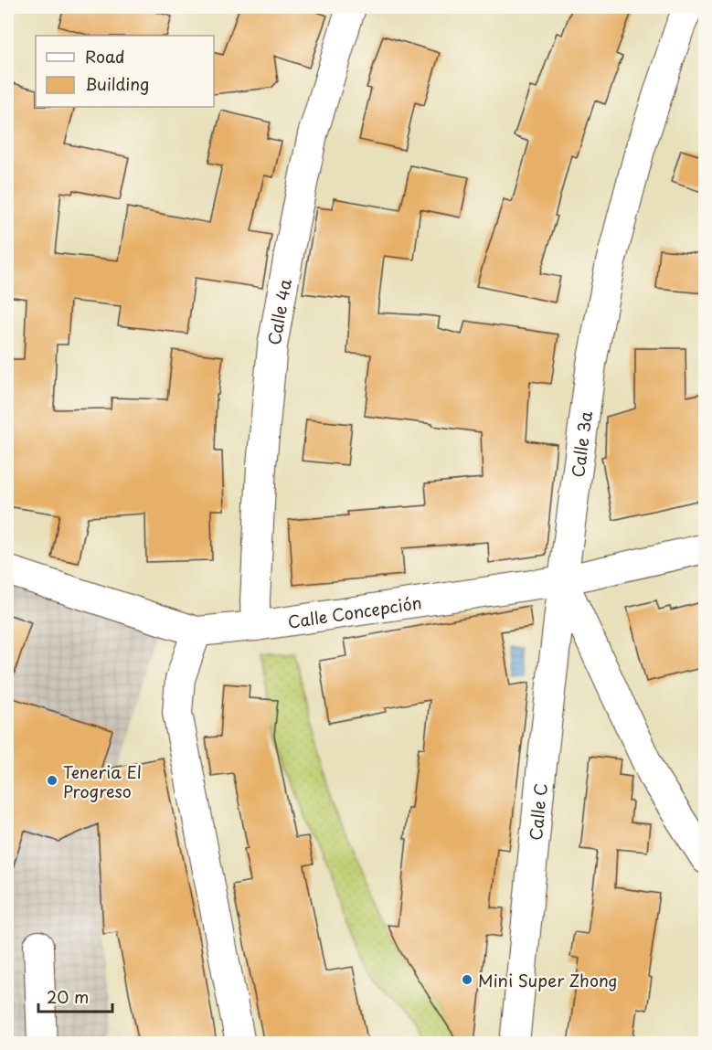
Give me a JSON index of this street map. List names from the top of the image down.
{
  "streets": {
    "street": [
      "Calle 4a",
      "Calle 3a",
      "Calle Concepción",
      "Calle C"
    ]
  },
  "crossings": [
    ["Calle 4a", "Calle Concepción"],
    ["Calle 3a", "Calle Concepción"],
    ["Calle 3a", "Calle C"],
    ["Calle Concepción", "Calle C"]
  ],
  "places": ["Teneria El Progreso", "Mini Super Zhong"],
  "legend": ["Road", "Building"],
  "scale_bar": "20 m"
}
